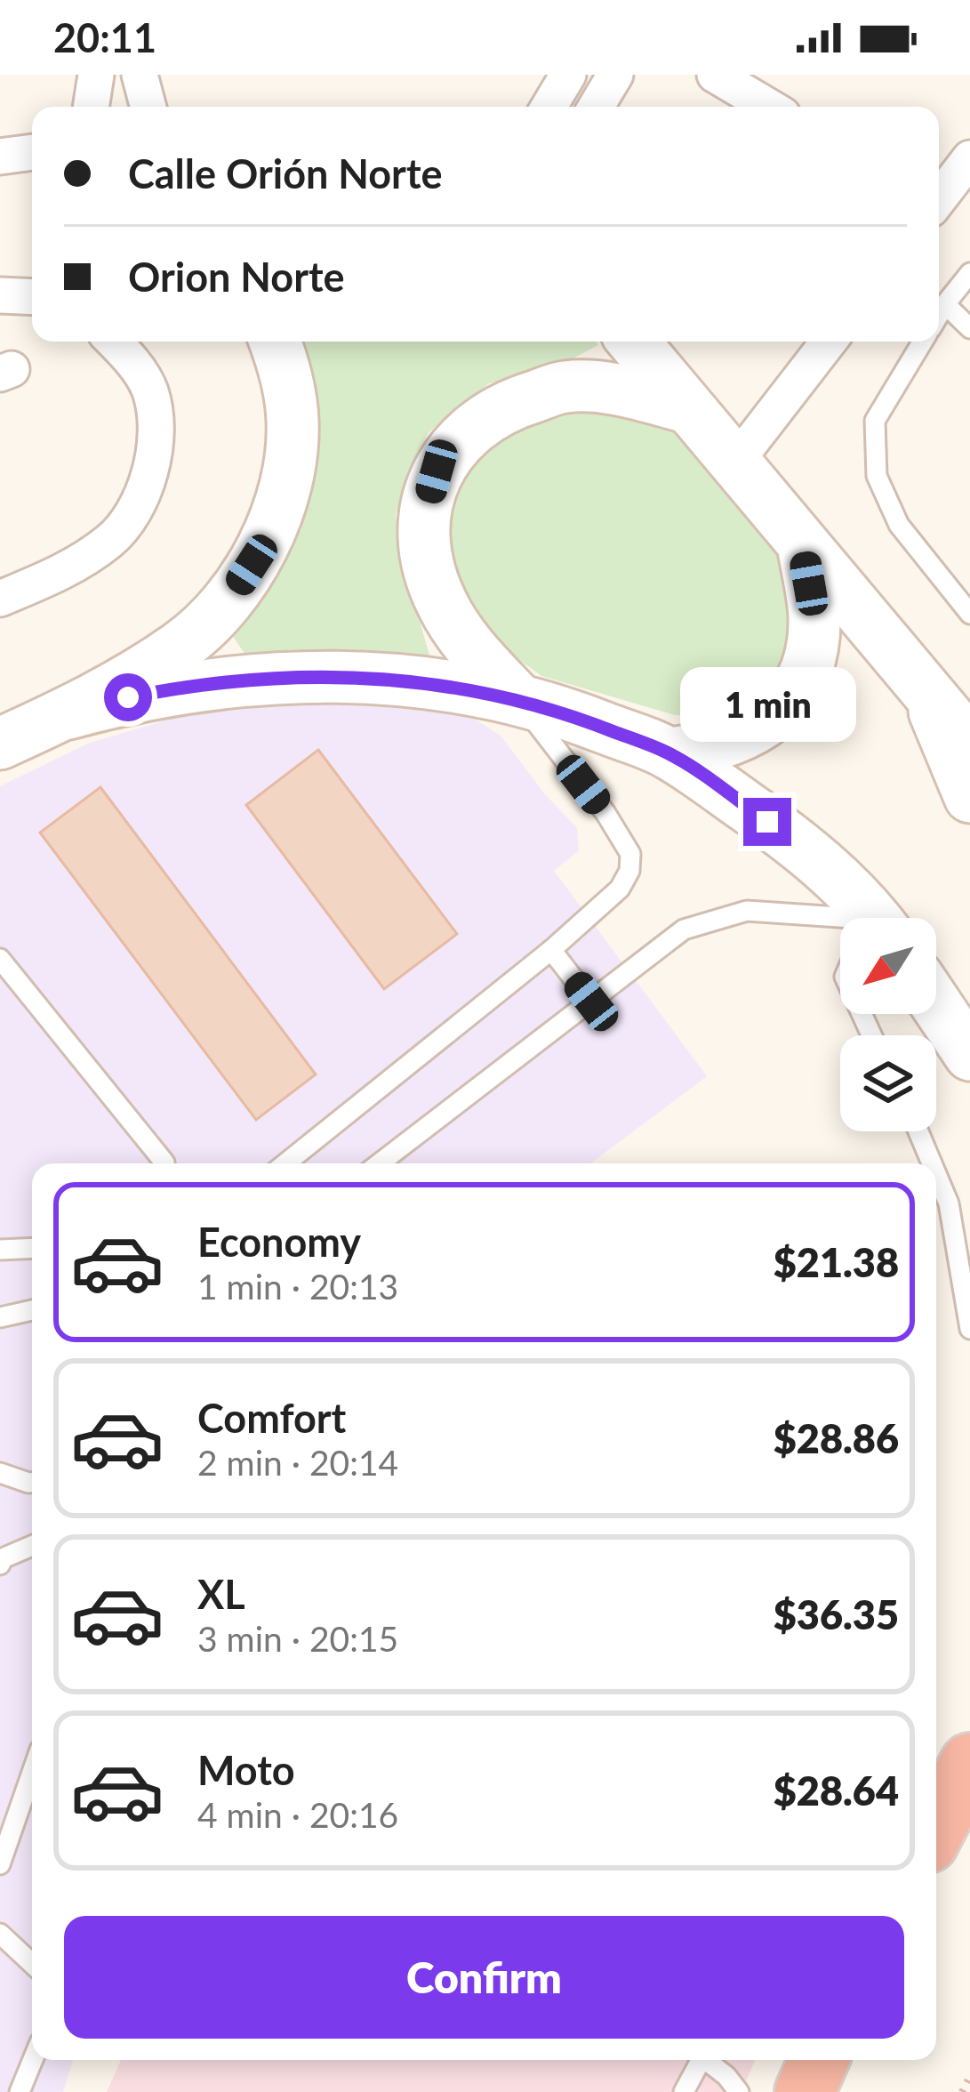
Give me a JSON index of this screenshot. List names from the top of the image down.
{
  "north": "bottom left",
  "page": {
    "status": "20:11",
    "banner": ["Calle Orión Norte", "Orion Norte"],
    "bubble": "1 min",
    "list": [
      {
        "name": "Economy",
        "note": "1 min · 20:13",
        "value": "$21.38"
      },
      {
        "name": "Comfort",
        "note": "2 min · 20:14",
        "value": "$28.86"
      },
      {
        "name": "XL",
        "note": "3 min · 20:15",
        "value": "$36.35"
      },
      {
        "name": "Moto",
        "note": "4 min · 20:16",
        "value": "$28.64"
      }
    ],
    "buttons": "Confirm"
  }
}
